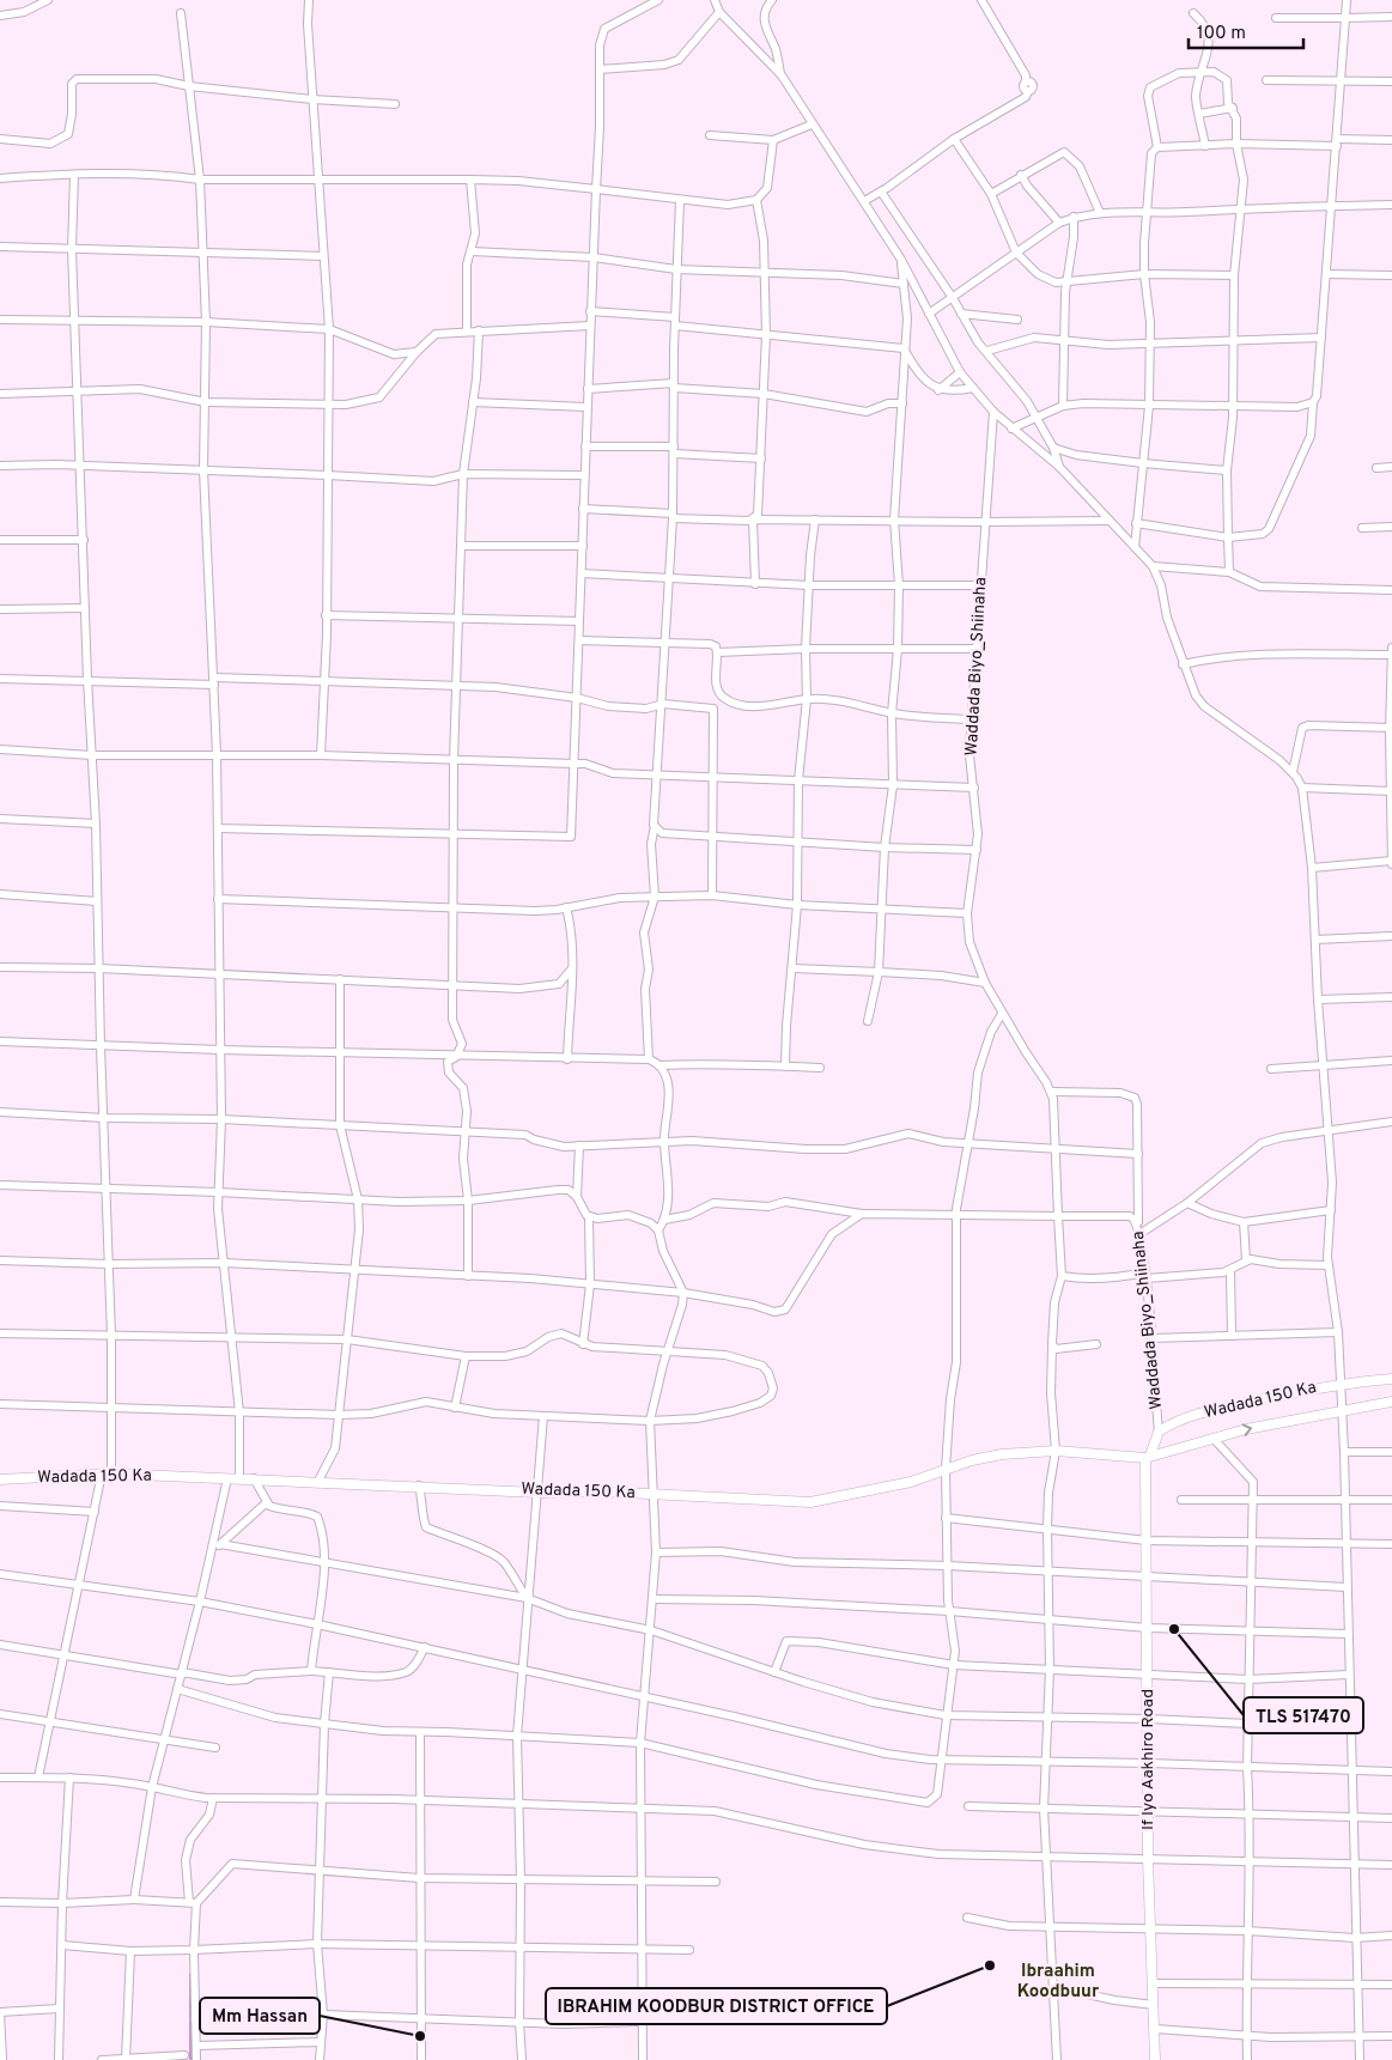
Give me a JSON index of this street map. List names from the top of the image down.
{
  "streets": {
    "street": ["Waddada Biyo_Shiinaha", "Wadada 150 Ka", "If Iyo Aakhiro Road"]
  },
  "crossings": [
    ["Waddada Biyo_Shiinaha", "Wadada 150 Ka"],
    ["Wadada 150 Ka", "If Iyo Aakhiro Road"]
  ],
  "districts": ["Ibraahim Koodbuur"],
  "places": ["TLS 517470", "IBRAHIM KOODBUR DISTRICT OFFICE", "Mm Hassan"],
  "scale_bar": "100 m"
}
